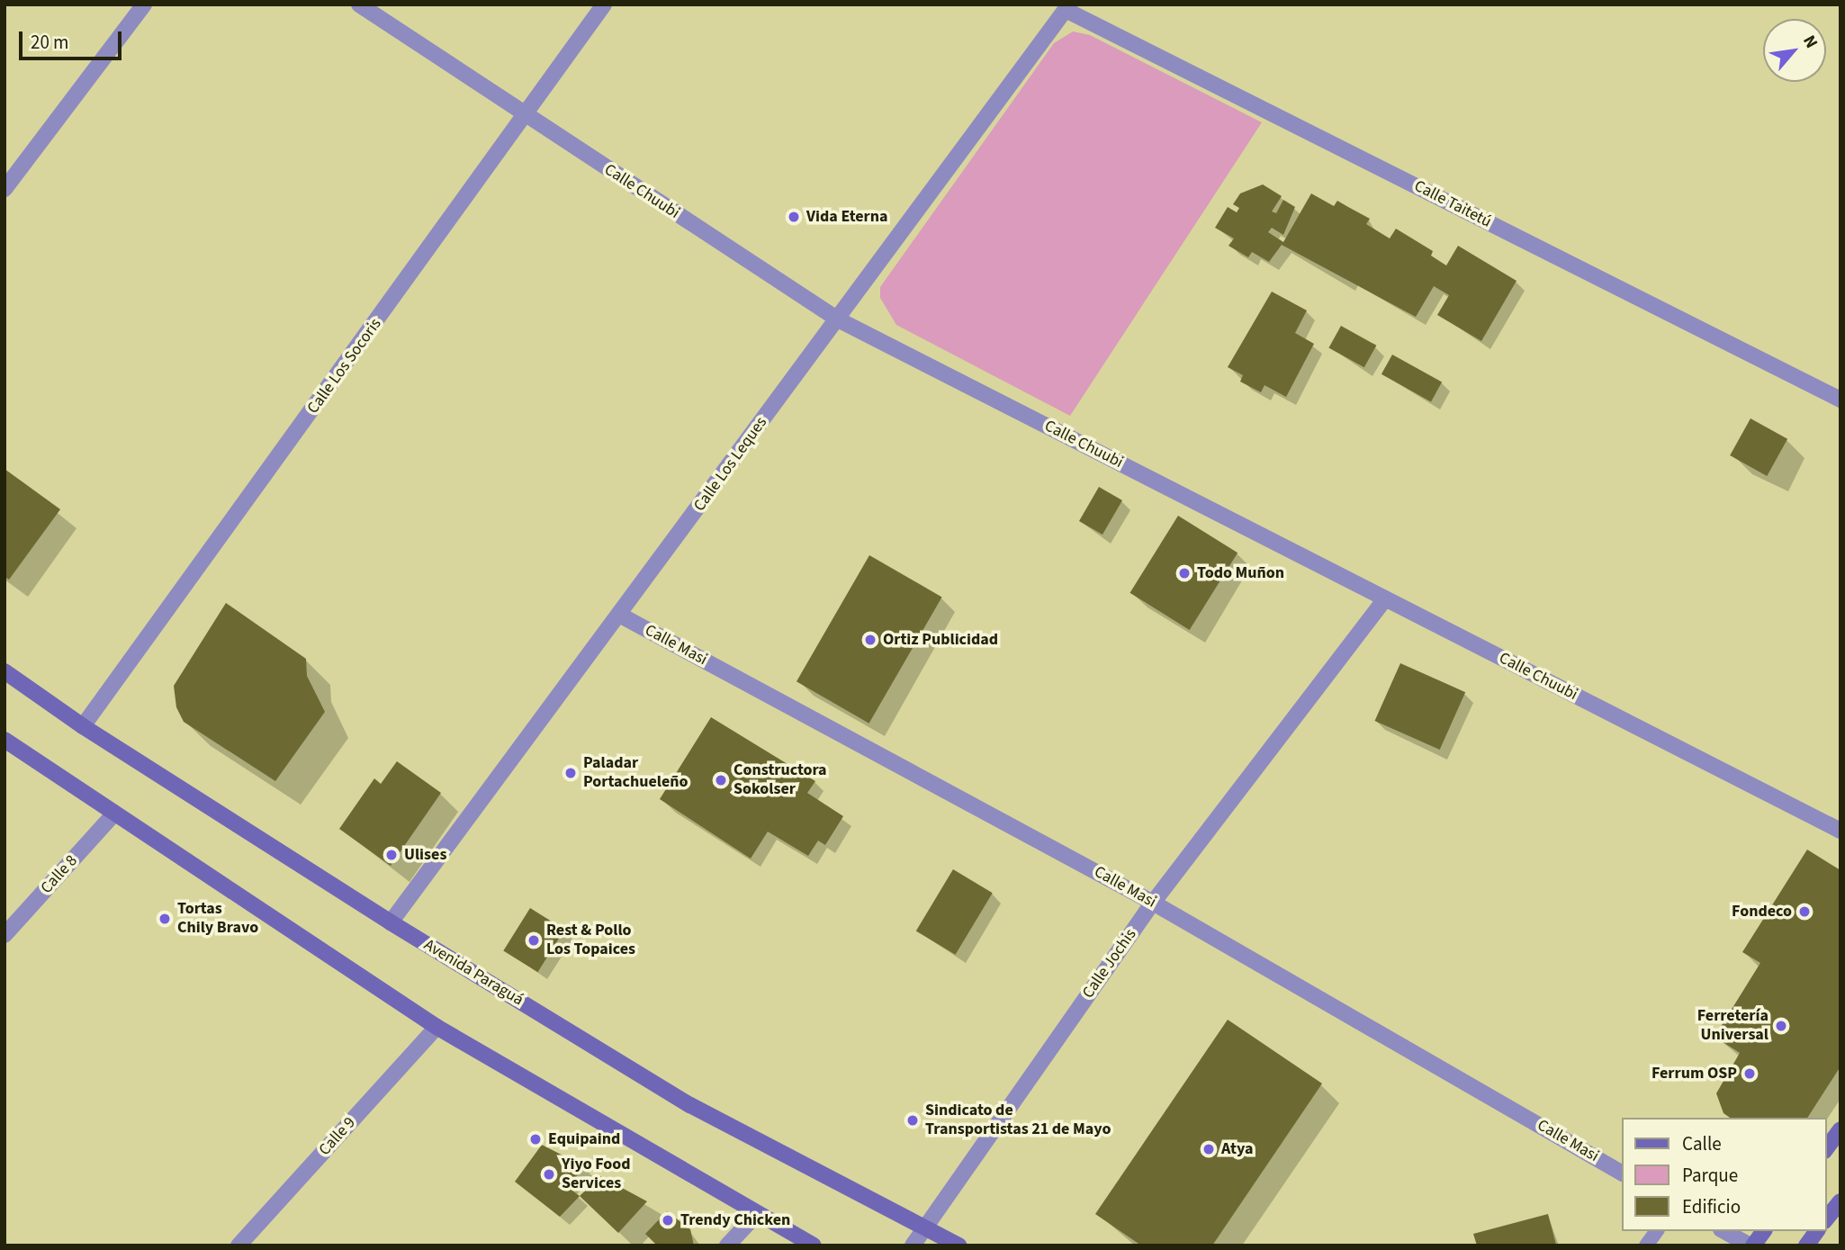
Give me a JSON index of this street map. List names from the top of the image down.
{
  "streets": {
    "main road": ["Avenida Paraguá"],
    "street": [
      "Calle Chuubi",
      "Calle Taitetú",
      "Calle Los Socoris",
      "Calle Los Leques",
      "Calle Masi",
      "Calle 8",
      "Calle Jochis",
      "Calle 9"
    ]
  },
  "crossings": [
    ["Calle Chuubi", "Calle Los Socoris"],
    ["Calle Chuubi", "Calle Los Leques"],
    ["Calle Chuubi", "Calle Jochis"],
    ["Calle Taitetú", "Calle Los Leques"],
    ["Calle Los Socoris", "Avenida Paraguá"],
    ["Calle Los Leques", "Calle Masi"],
    ["Calle Los Leques", "Avenida Paraguá"],
    ["Calle Masi", "Calle Jochis"],
    ["Calle Jochis", "Avenida Paraguá"]
  ],
  "places": [
    "Vida Eterna",
    "Todo Muñon",
    "Ortiz Publicidad",
    "Paladar Portachueleño",
    "Constructora Sokolser",
    "Ulises",
    "Fondeco",
    "Tortas Chily Bravo",
    "Rest & Pollo Los Topaices",
    "Ferretería Universal",
    "Ferrum OSP",
    "Sindicato de Transportistas 21 de Mayo",
    "Equipaind",
    "Atya",
    "Yiyo Food Services",
    "Trendy Chicken"
  ],
  "legend": ["Calle", "Parque", "Edificio"],
  "scale_bar": "20 m",
  "north": "top right"
}
